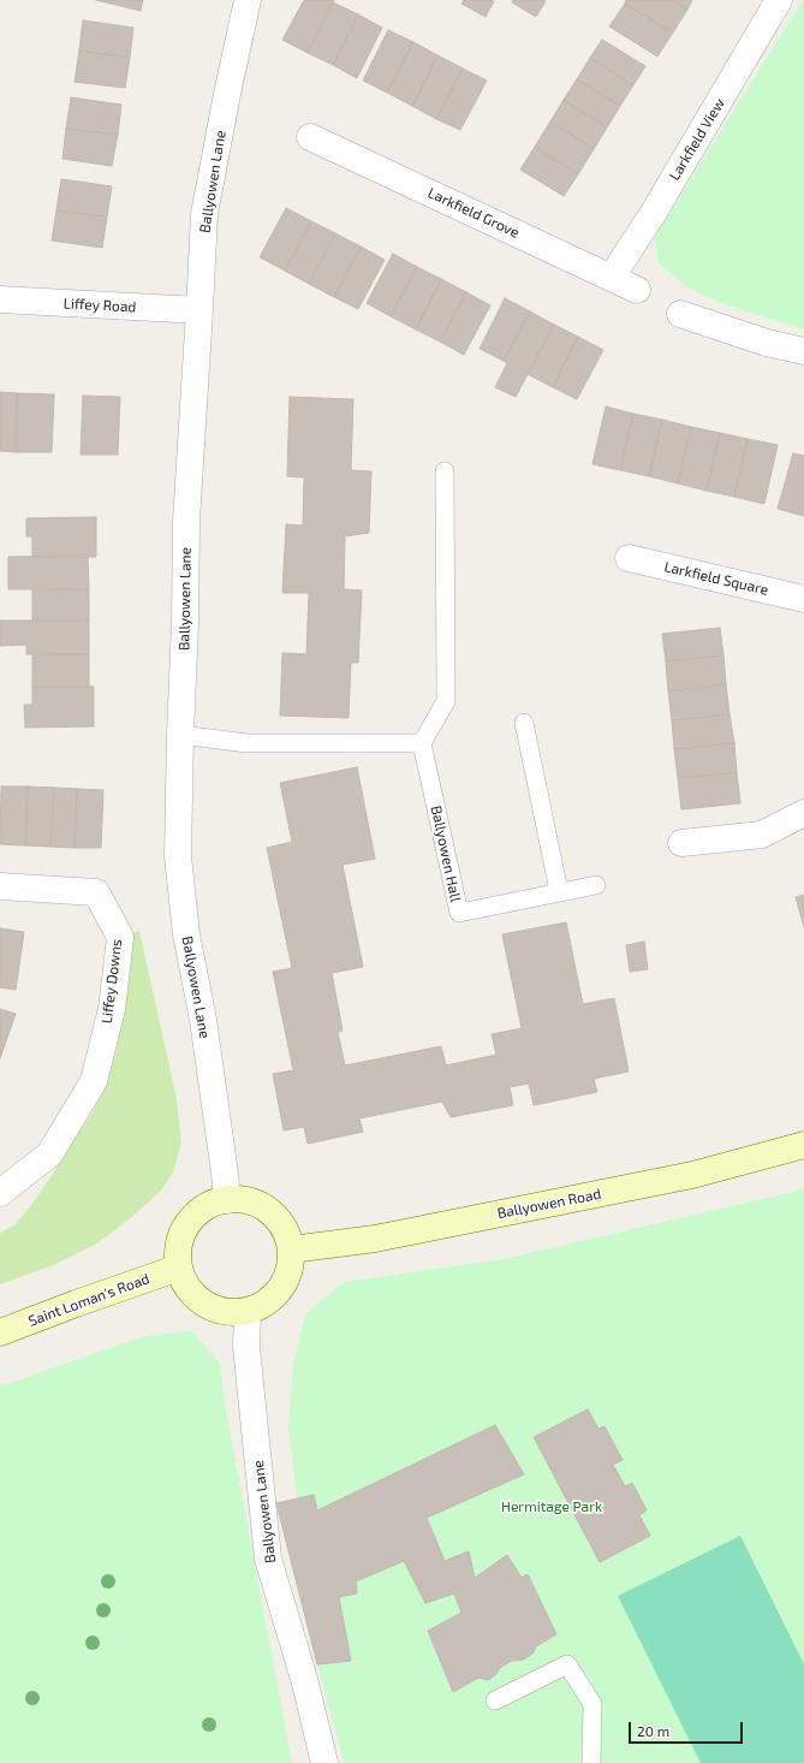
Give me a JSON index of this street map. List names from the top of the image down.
{
  "streets": {
    "street": [
      "Larkfield View",
      "Ballyowen Lane",
      "Larkfield Grove",
      "Liffey Road",
      "Larkfield Square",
      "Liffey Downs",
      "Ballyowen Road",
      "Saint Loman's Road"
    ],
    "lane": ["Ballyowen Hall"]
  },
  "crossings": [
    ["Larkfield View", "Larkfield Grove"],
    ["Ballyowen Lane", "Liffey Road"],
    ["Ballyowen Lane", "Ballyowen Road"],
    ["Ballyowen Lane", "Saint Loman's Road"],
    ["Ballyowen Road", "Saint Loman's Road"]
  ],
  "parks": ["Hermitage Park"],
  "scale_bar": "20 m"
}
